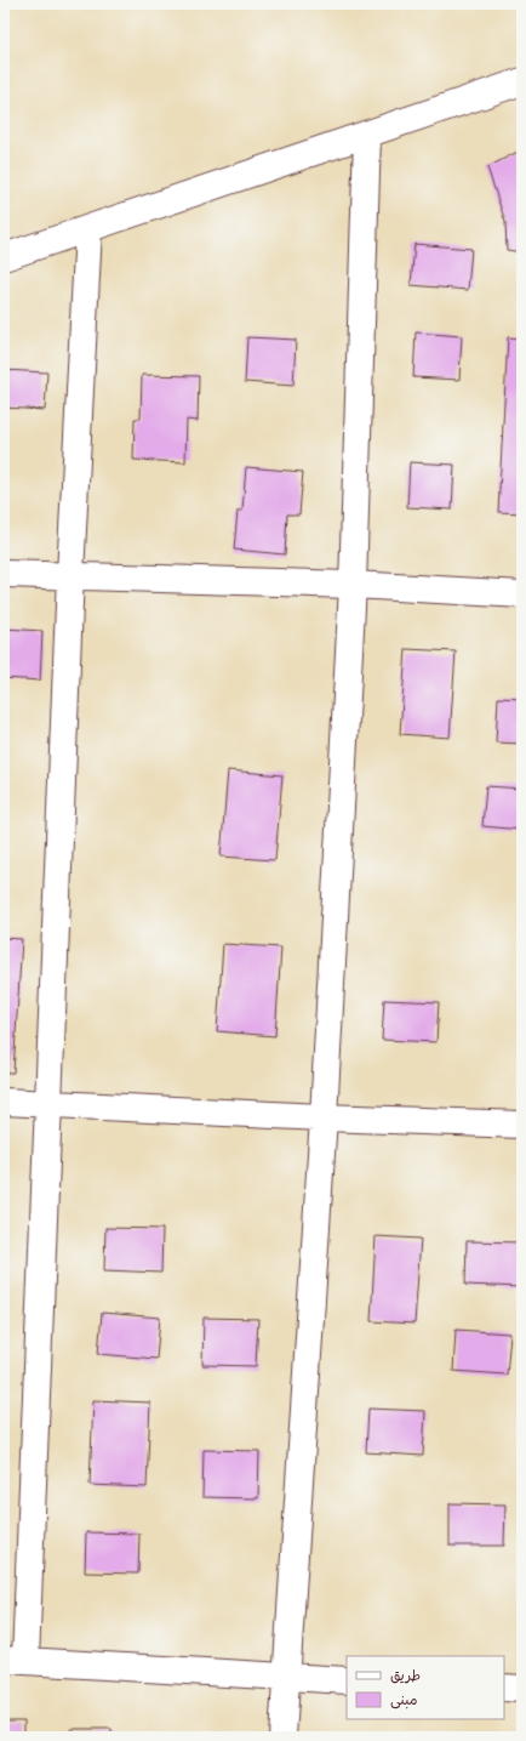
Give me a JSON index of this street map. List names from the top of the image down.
{
  "legend": ["طريق", "مبنى"]
}
